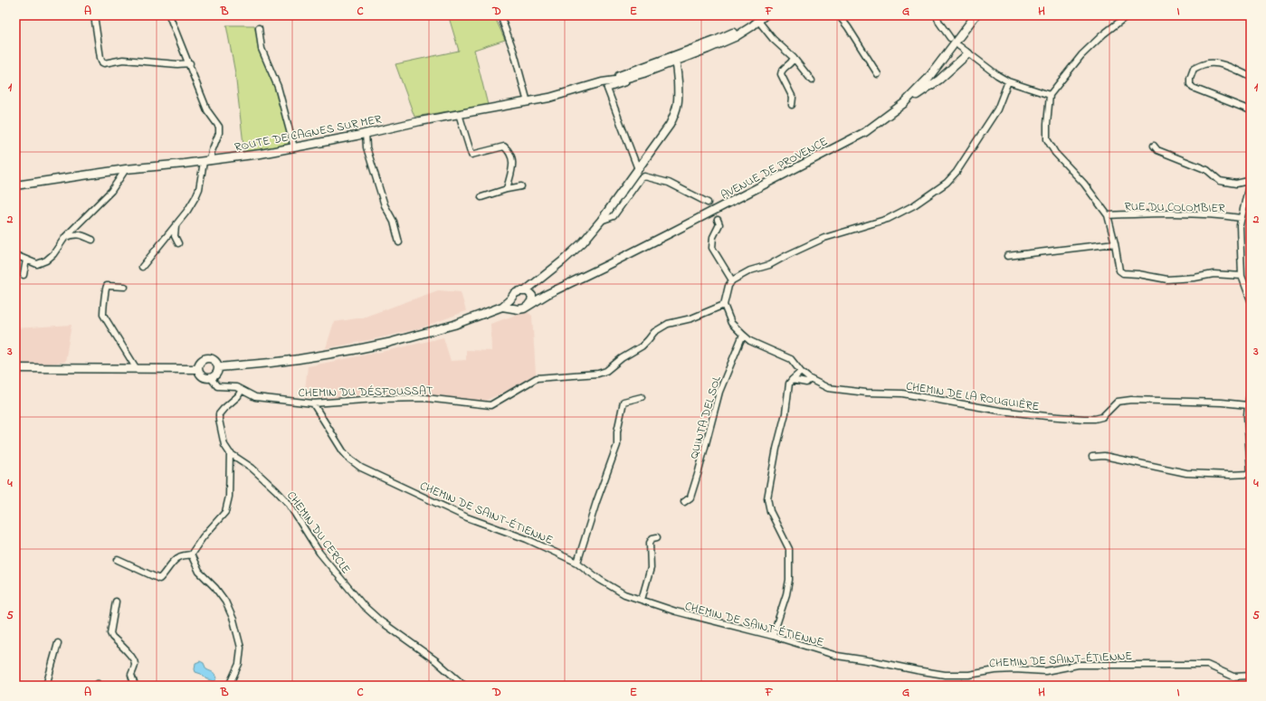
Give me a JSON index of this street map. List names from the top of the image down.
{
  "streets": {
    "main road": ["ROUTE DE CAGNES SUR MER", "AVENUE DE PROVENCE"],
    "street": [
      "RUE DU COLOMBIER",
      "CHEMIN DU DÉSFOUSSAT",
      "CHEMIN DE LA ROUGUIÈRE",
      "QUINTA DEL SOL",
      "CHEMIN DE SAINT-ÉTIENNE",
      "CHEMIN DU CERCLE"
    ]
  },
  "crossings": [
    ["CHEMIN DU DÉSFOUSSAT", "CHEMIN DE LA ROUGUIÈRE"],
    ["CHEMIN DU DÉSFOUSSAT", "CHEMIN DE SAINT-ÉTIENNE"],
    ["CHEMIN DE LA ROUGUIÈRE", "QUINTA DEL SOL"]
  ],
  "grid": {
    "columns": [
      "A",
      "B",
      "C",
      "D",
      "E",
      "F",
      "G",
      "H",
      "I"
    ],
    "rows": [
      "1",
      "2",
      "3",
      "4",
      "5"
    ]
  }
}
